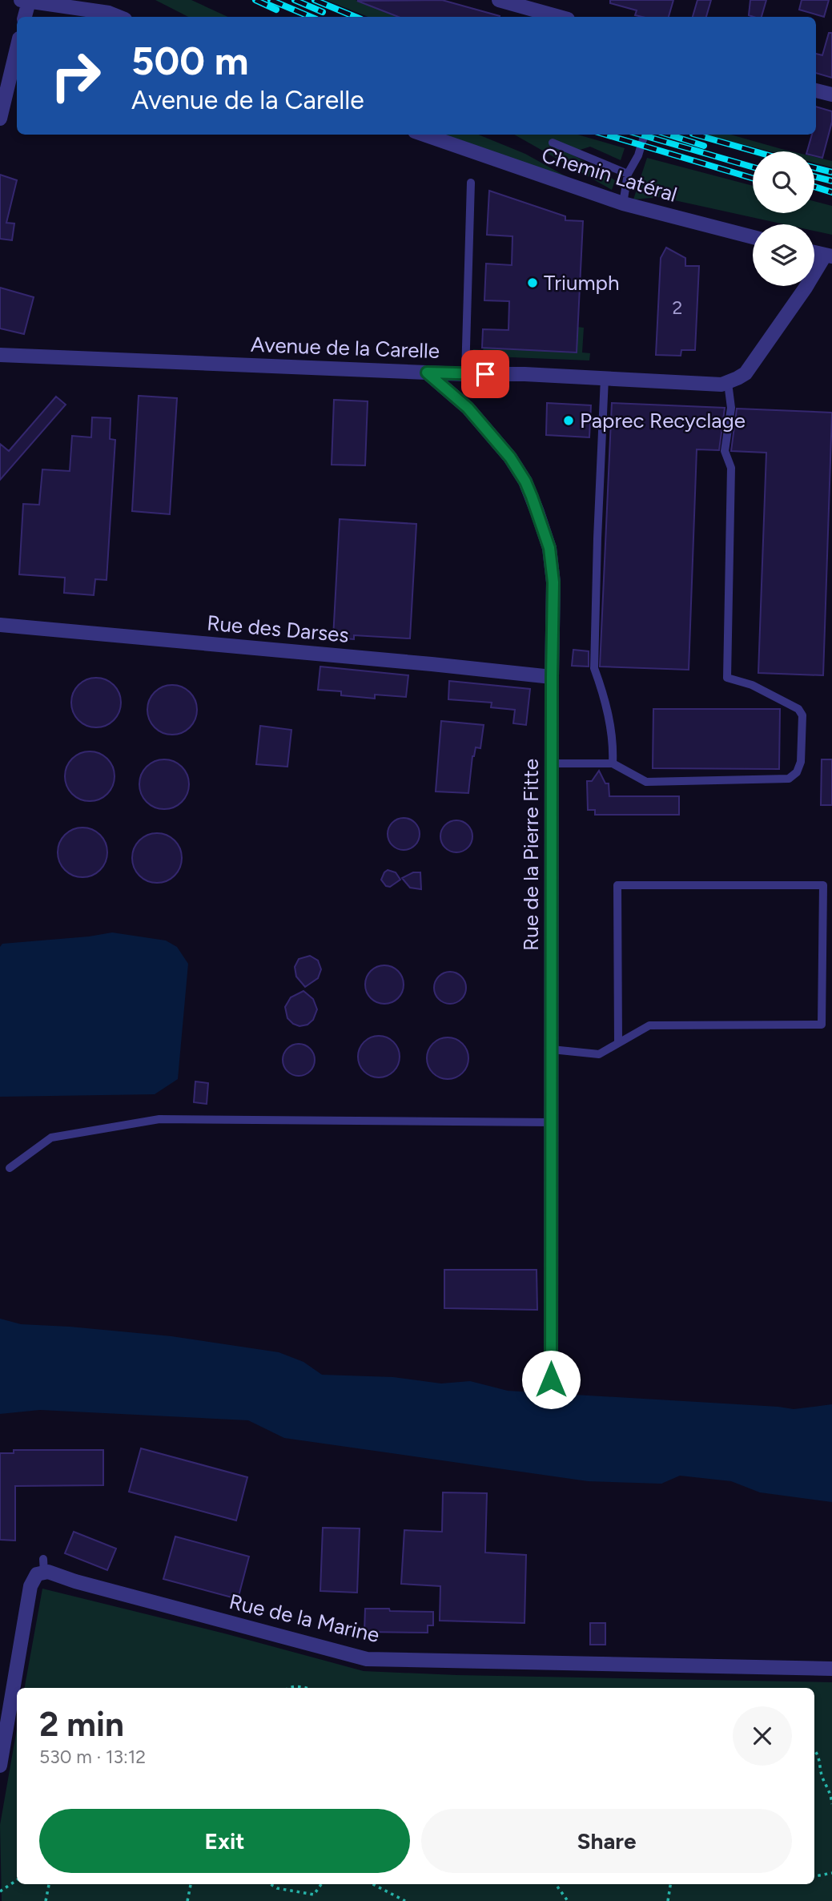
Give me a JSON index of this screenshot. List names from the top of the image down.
{
  "streets": {
    "street": [
      "Chemin Latéral",
      "Avenue de la Carelle",
      "Rue des Darses",
      "Rue de la Pierre Fitte",
      "Rue de la Marine"
    ]
  },
  "crossings": [
    ["Avenue de la Carelle", "Rue de la Pierre Fitte"],
    ["Rue des Darses", "Rue de la Pierre Fitte"]
  ],
  "places": ["Triumph", "Paprec Recyclage"],
  "house_numbers": ["2"],
  "page": {
    "turn": ["500 m", "Avenue de la Carelle"],
    "heading": ["2 min", "530 m · 13:12"],
    "buttons": ["Exit", "Share"]
  }
}
